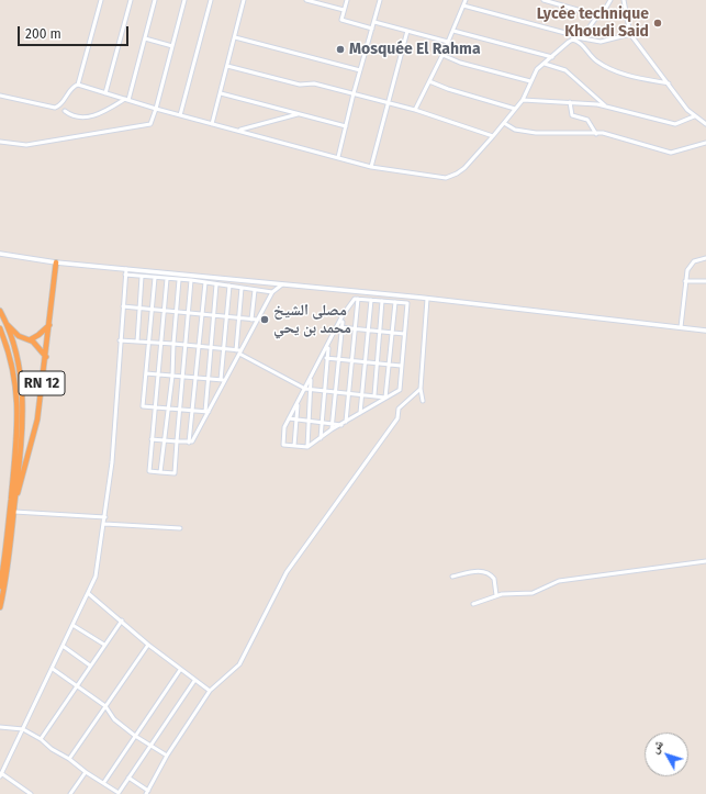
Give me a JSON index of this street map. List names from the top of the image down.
{
  "streets": {
    "highway": ["RN 12"]
  },
  "places": ["Lycée technique Khoudi Said", "Mosquée El Rahma", "مصلى الشيخ محمد بن يحي"],
  "scale_bar": "200 m",
  "north": "top left"
}
